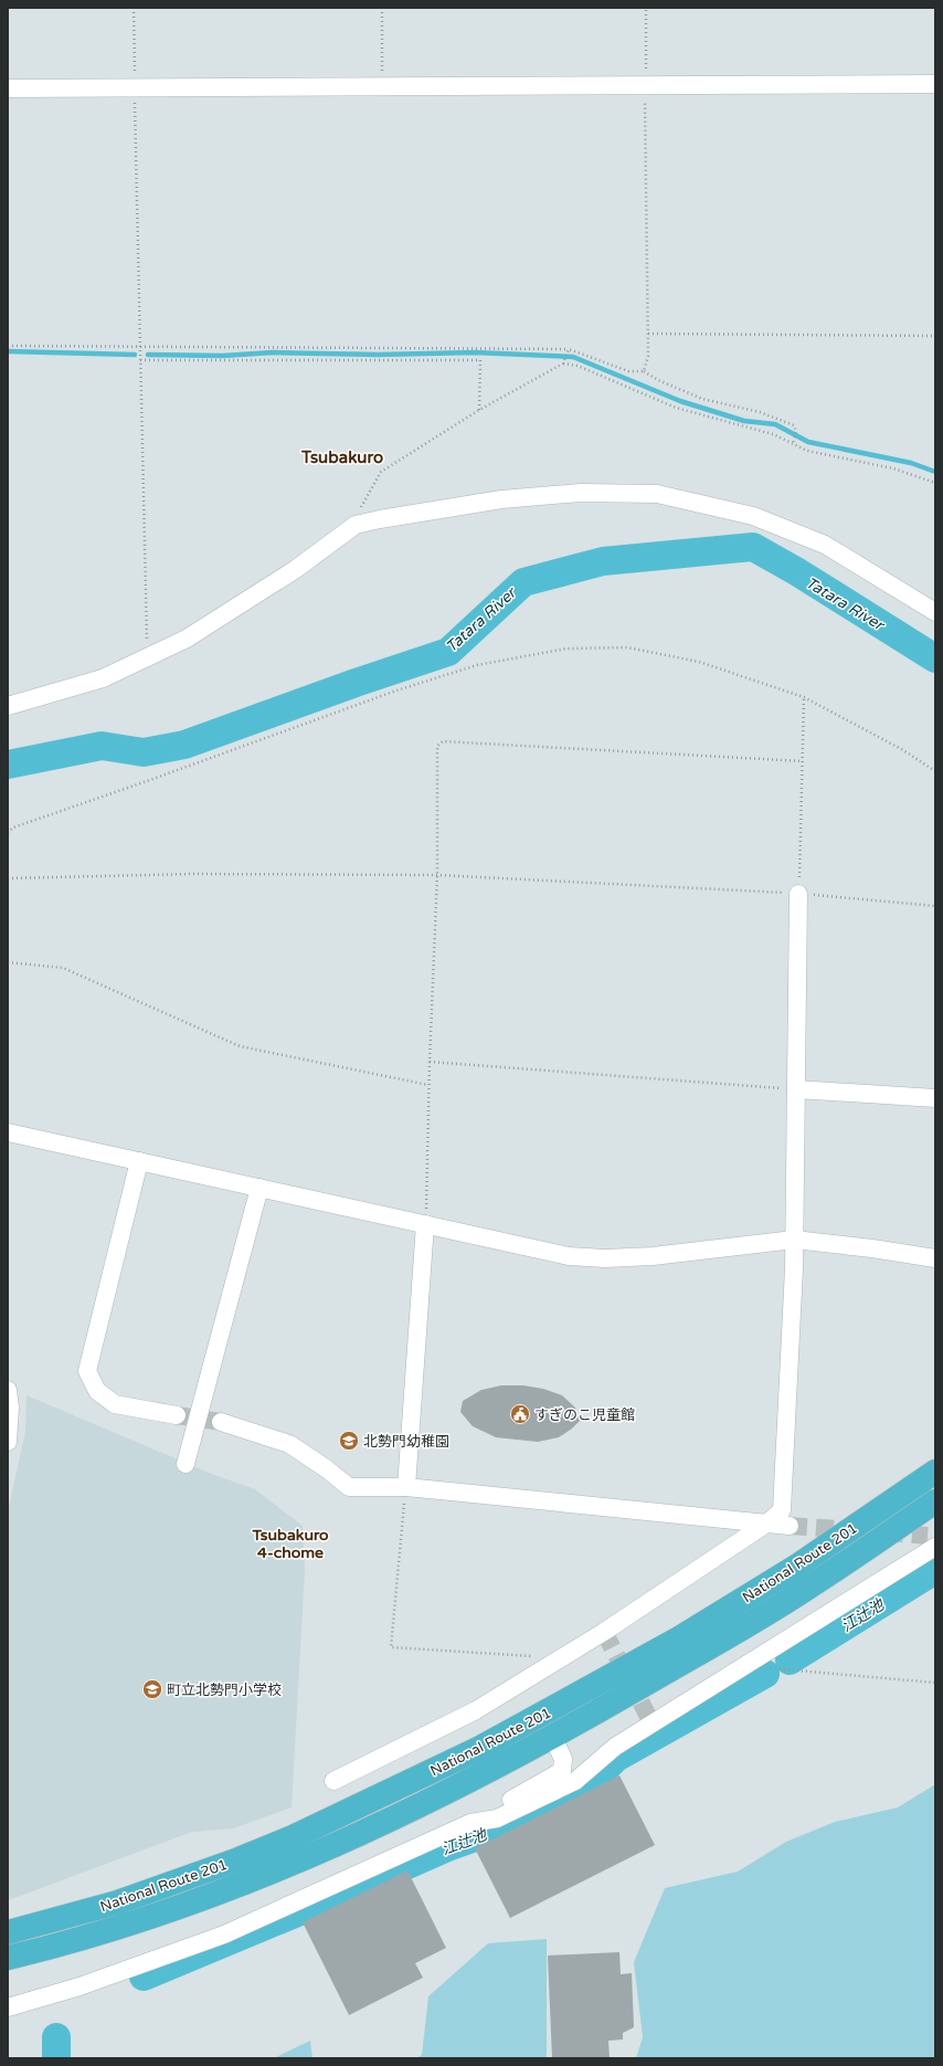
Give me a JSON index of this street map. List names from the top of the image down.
{
  "streets": {
    "highway": ["National Route 201"]
  },
  "districts": ["Tsubakuro", "Tsubakuro 4-chome"],
  "water": ["Tatara River", "江辻池"],
  "places": {
    "public building": ["すぎのこ児童館"],
    "school or university": ["北勢門幼稚園", "町立北勢門小学校"]
  }
}
